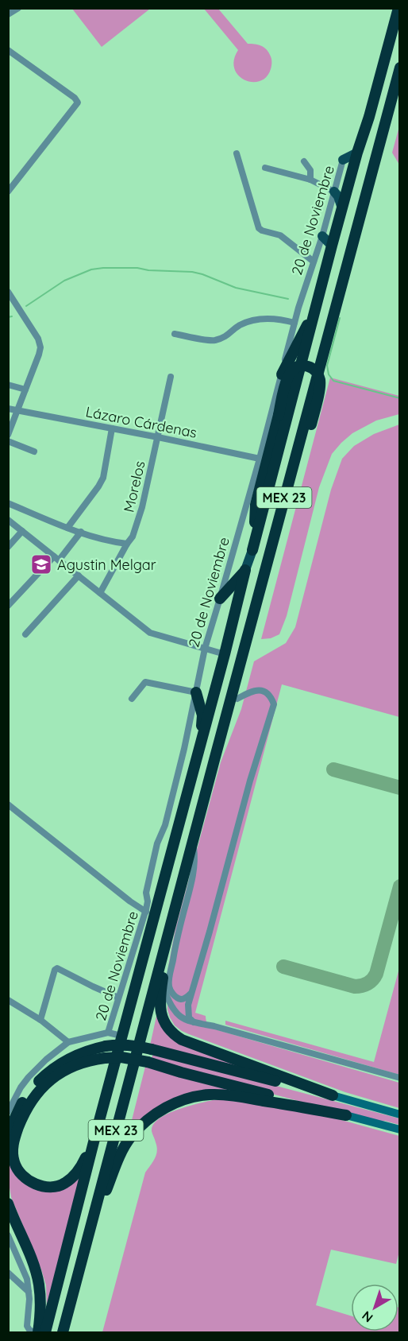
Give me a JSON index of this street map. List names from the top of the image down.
{
  "streets": {
    "highway": ["MEX 23"],
    "street": ["20 de Noviembre", "Lázaro Cárdenas", "Morelos"]
  },
  "crossings": [
    ["20 de Noviembre", "Lázaro Cárdenas"],
    ["Lázaro Cárdenas", "Morelos"]
  ],
  "places": {
    "school or university": ["Agustin Melgar"]
  },
  "north": "bottom left"
}
